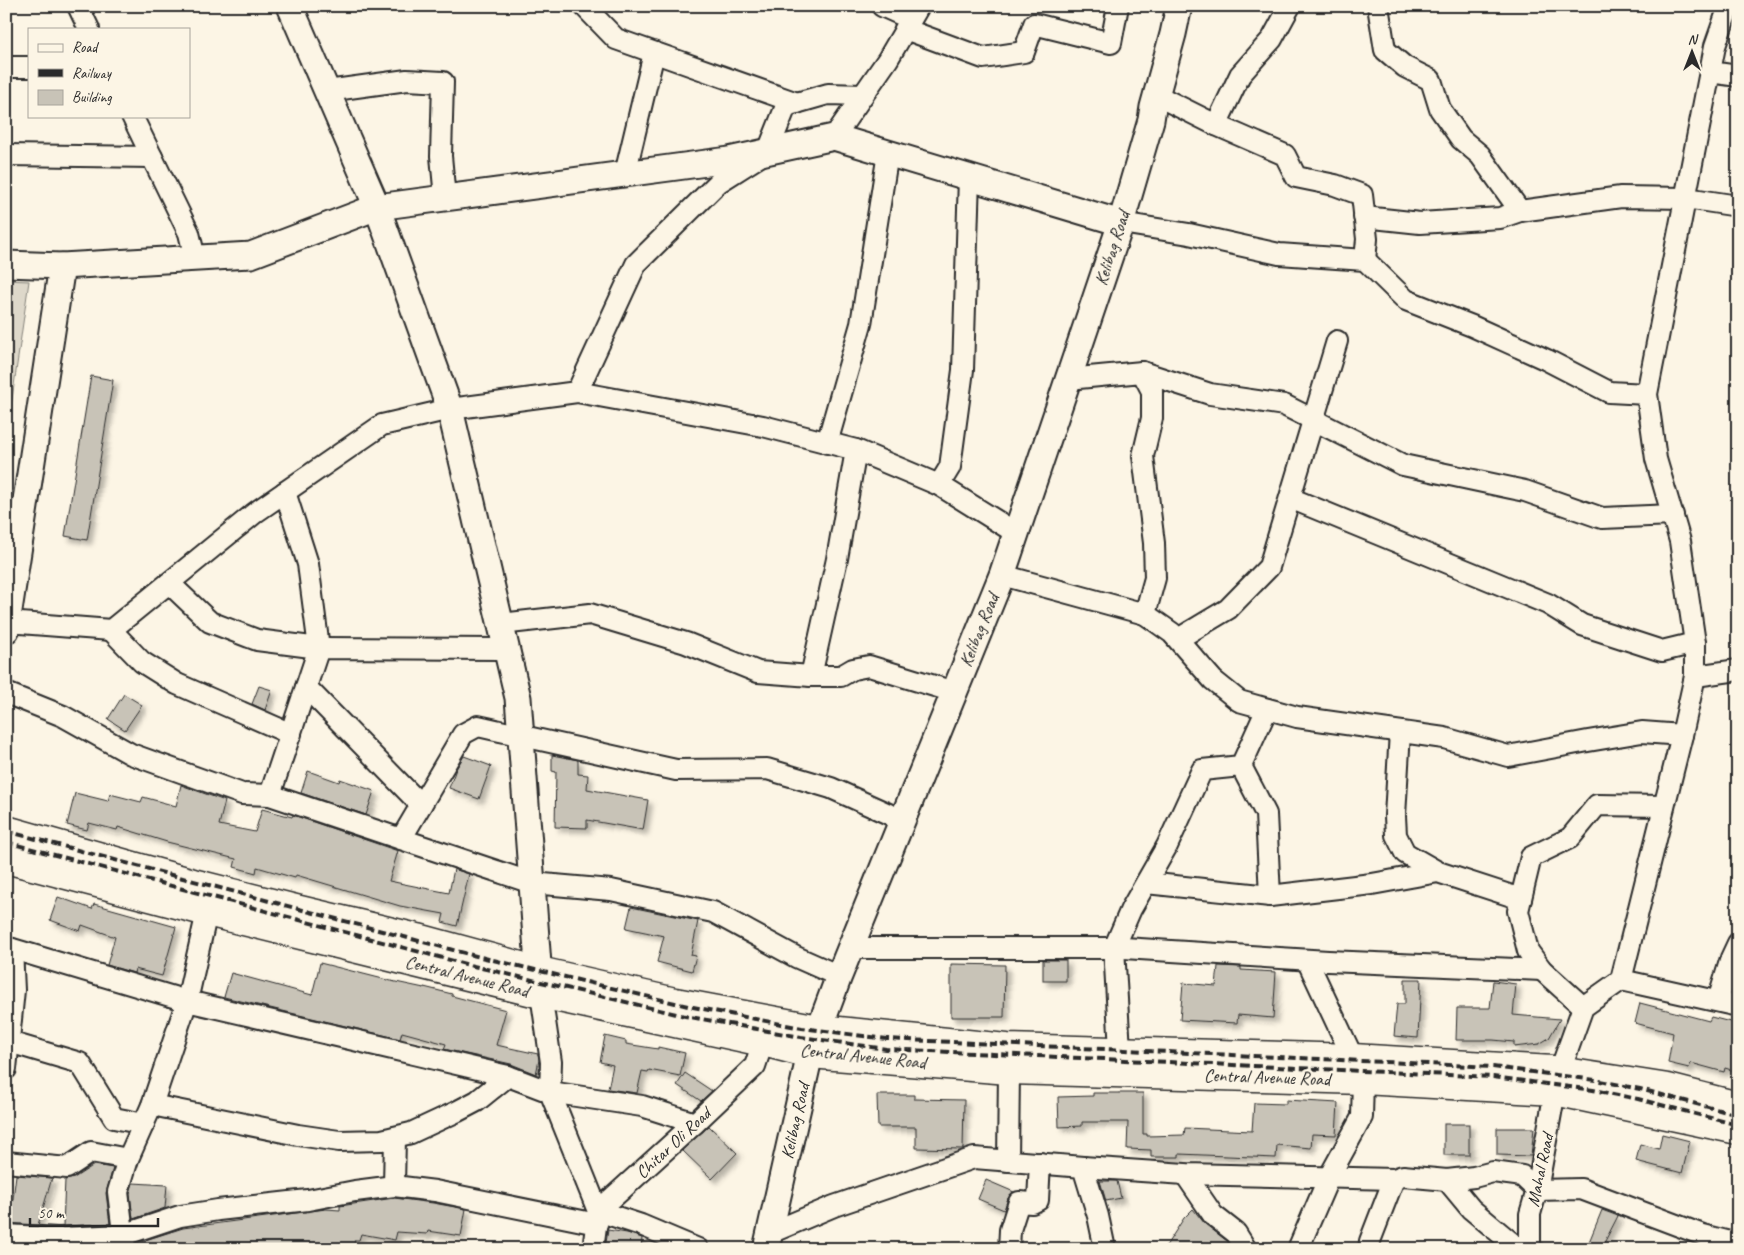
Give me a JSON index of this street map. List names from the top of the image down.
{
  "streets": {
    "main road": ["Central Avenue Road"],
    "street": ["Kelibag Road", "Chitar Oli Road", "Mahal Road"]
  },
  "crossings": [
    ["Kelibag Road", "Central Avenue Road"],
    ["Central Avenue Road", "Chitar Oli Road"],
    ["Central Avenue Road", "Mahal Road"]
  ],
  "legend": ["Road", "Railway", "Building"],
  "scale_bar": "50 m",
  "north": "top"
}
